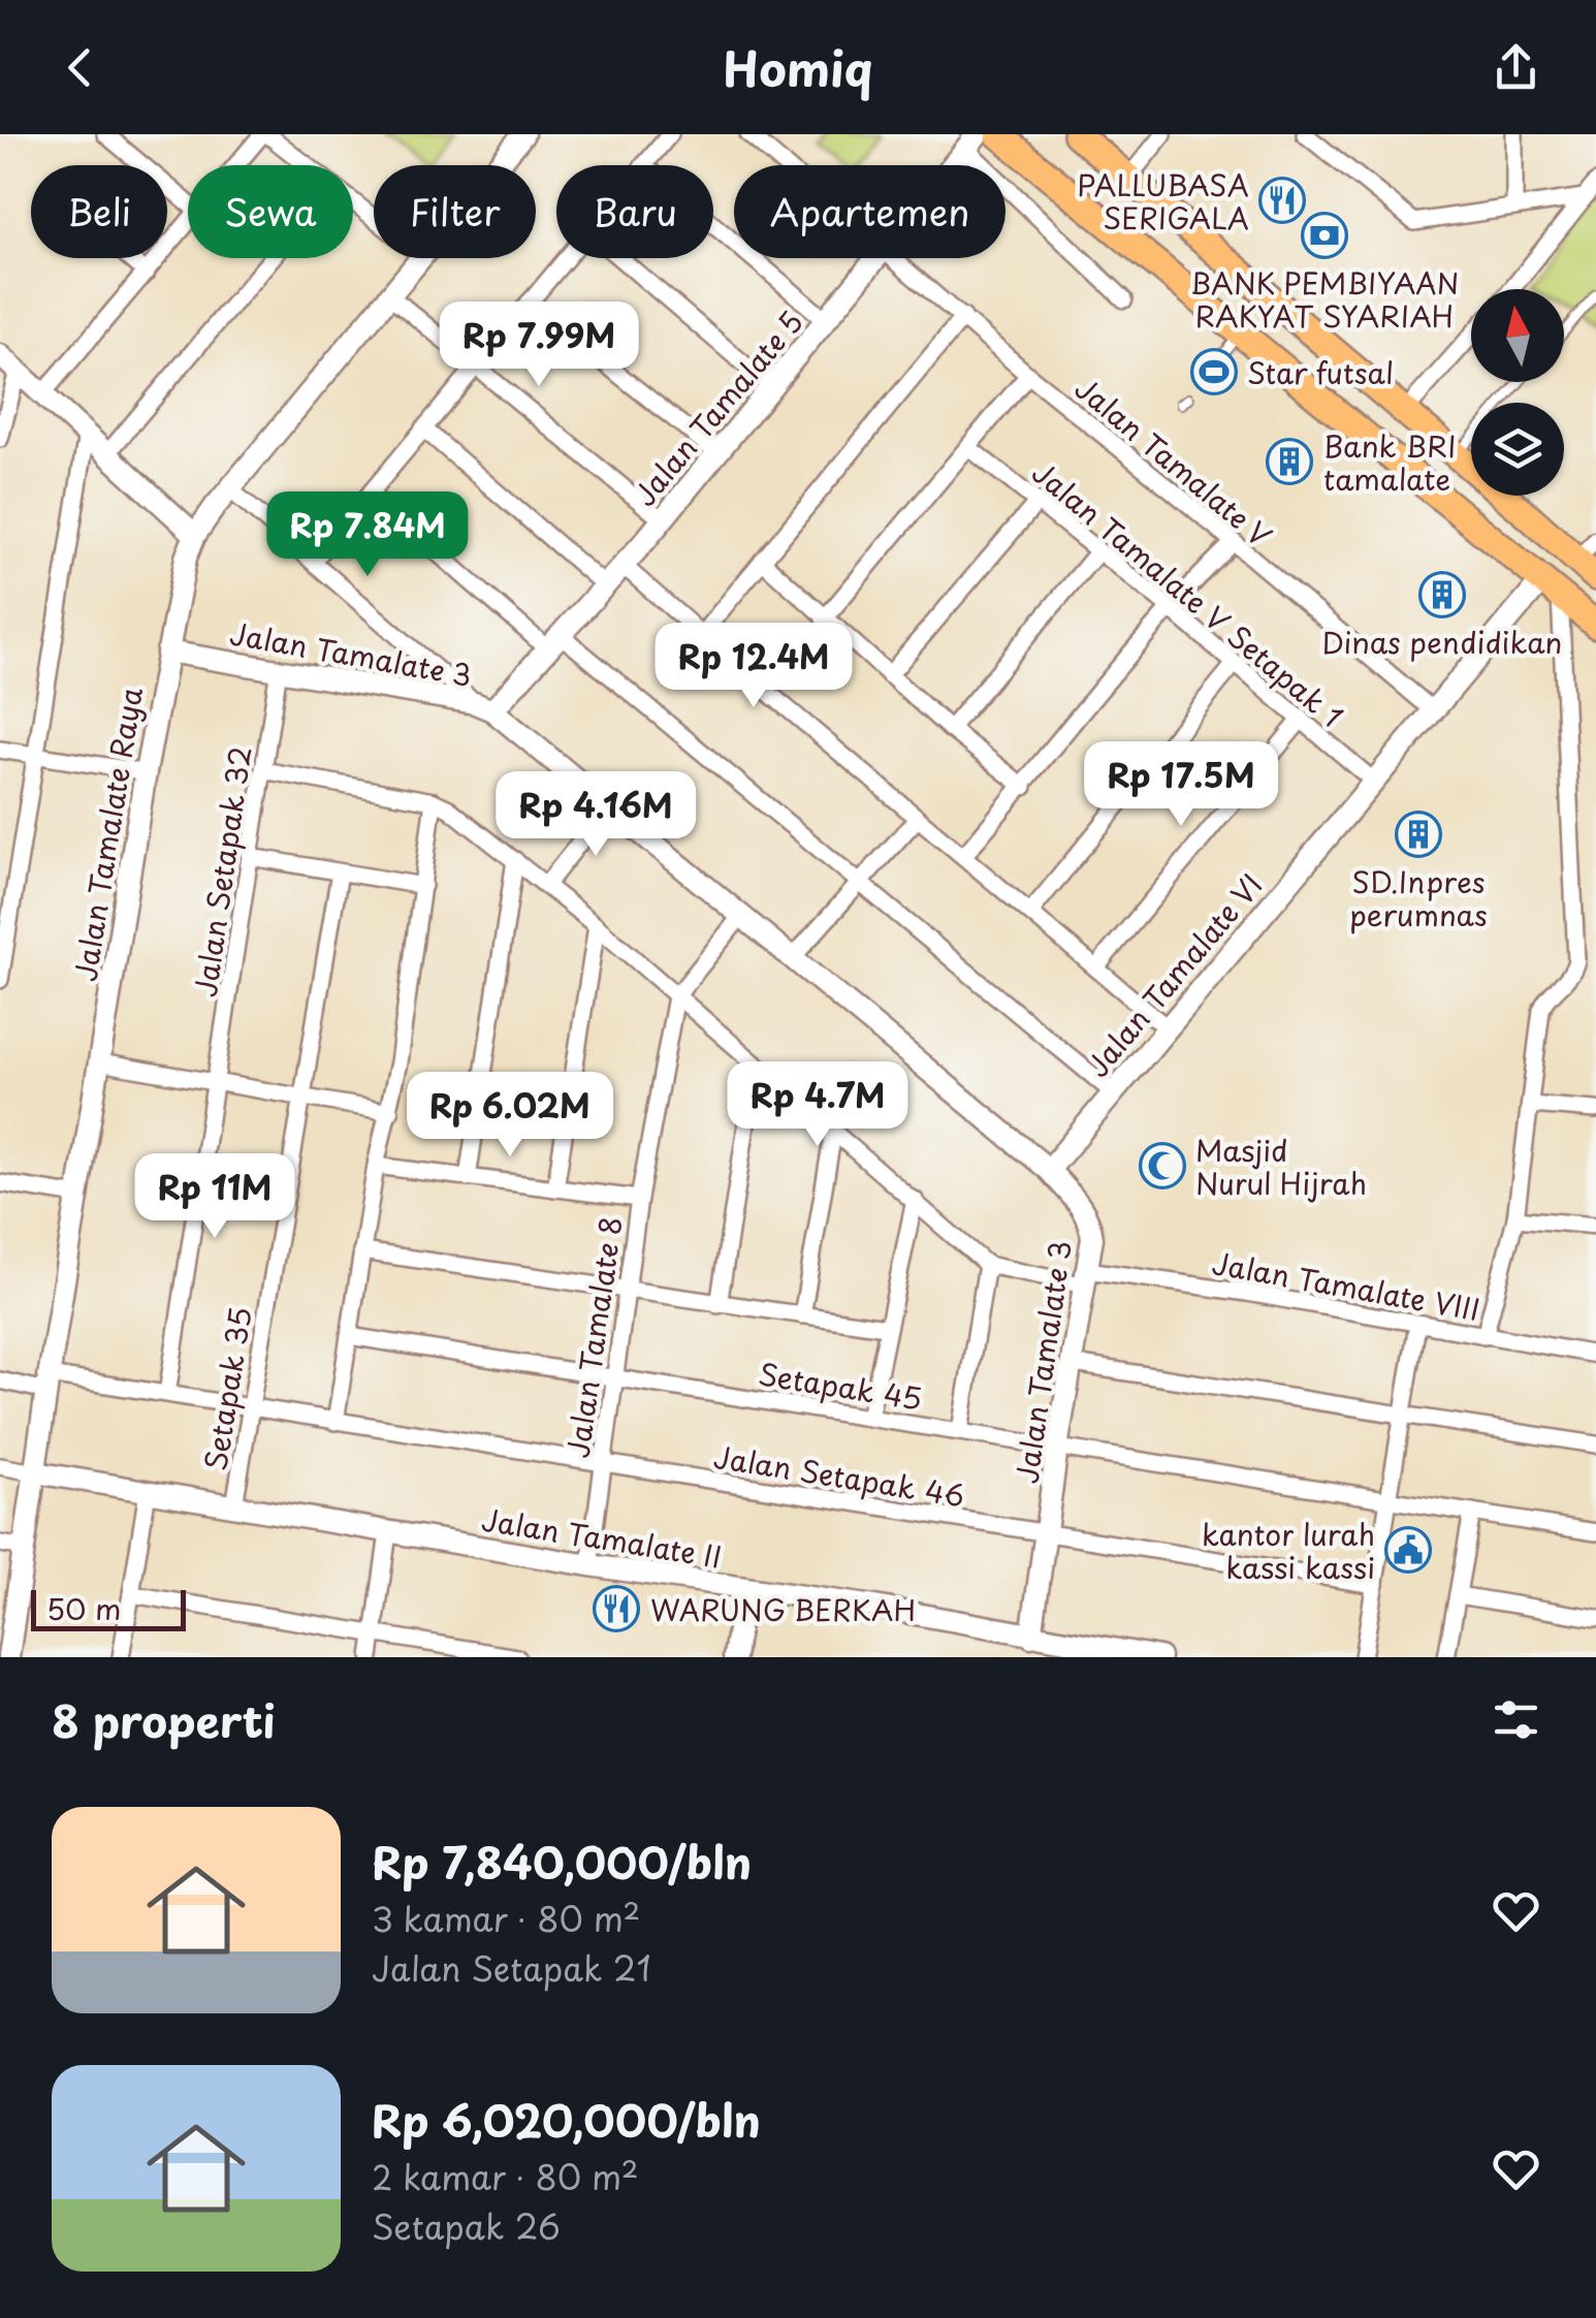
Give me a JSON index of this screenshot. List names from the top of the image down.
{
  "streets": {
    "street": [
      "Jalan Tamalate 5",
      "Jalan Tamalate V",
      "Jalan Tamalate V Setapak 1",
      "Jalan Tamalate 3",
      "Jalan Tamalate Raya",
      "Jalan Setapak 32",
      "Jalan Tamalate VI",
      "Jalan Tamalate VIII",
      "Jalan Tamalate 8",
      "Setapak 45",
      "Setapak 35",
      "Jalan Setapak 46",
      "Jalan Tamalate II"
    ]
  },
  "crossings": [
    ["Jalan Tamalate 5", "Jalan Tamalate 3"],
    ["Jalan Tamalate V", "Jalan Tamalate VI"],
    ["Jalan Tamalate V Setapak 1", "Jalan Tamalate VI"],
    ["Jalan Tamalate 3", "Jalan Tamalate Raya"],
    ["Jalan Tamalate 3", "Jalan Setapak 32"],
    ["Jalan Tamalate 3", "Jalan Tamalate VI"],
    ["Jalan Tamalate 3", "Jalan Tamalate VIII"],
    ["Jalan Tamalate 3", "Setapak 45"],
    ["Jalan Tamalate 3", "Jalan Setapak 46"],
    ["Jalan Tamalate 3", "Jalan Tamalate II"],
    ["Jalan Tamalate Raya", "Jalan Setapak 46"],
    ["Jalan Tamalate Raya", "Jalan Tamalate II"],
    ["Jalan Setapak 32", "Jalan Setapak 46"],
    ["Jalan Tamalate 8", "Setapak 45"],
    ["Jalan Tamalate 8", "Jalan Setapak 46"],
    ["Jalan Tamalate 8", "Jalan Tamalate II"],
    ["Setapak 35", "Jalan Setapak 46"],
    ["Setapak 35", "Jalan Tamalate II"]
  ],
  "places": {
    "restaurant": ["PALLUBASA SERIGALA", "WARUNG BERKAH"],
    "bank": ["BANK PEMBIYAAN RAKYAT SYARIAH"],
    "sports": ["Star futsal"],
    "building": ["Bank BRI tamalate", "Dinas pendidikan", "SD.Inpres perumnas"],
    "mosque": ["Masjid Nurul Hijrah"],
    "public building": ["kantor lurah kassi kassi"]
  },
  "scale_bar": "50 m",
  "north": "top",
  "page": {
    "header": "Homiq",
    "chip": [
      "Beli",
      "Sewa",
      "Filter",
      "Baru",
      "Apartemen"
    ],
    "price": [
      "Rp 7.99M",
      "Rp 7.84M",
      "Rp 12.4M",
      "Rp 17.5M",
      "Rp 4.16M",
      "Rp 4.7M",
      "Rp 6.02M",
      "Rp 11M"
    ],
    "scale": "50 m",
    "heading": "8 properti",
    "list": [
      {
        "name": "Rp 7,840,000/bln",
        "note": "3 kamar · 80 m² · Jalan Setapak 21"
      },
      {
        "name": "Rp 6,020,000/bln",
        "note": "2 kamar · 80 m² · Setapak 26"
      }
    ]
  }
}
